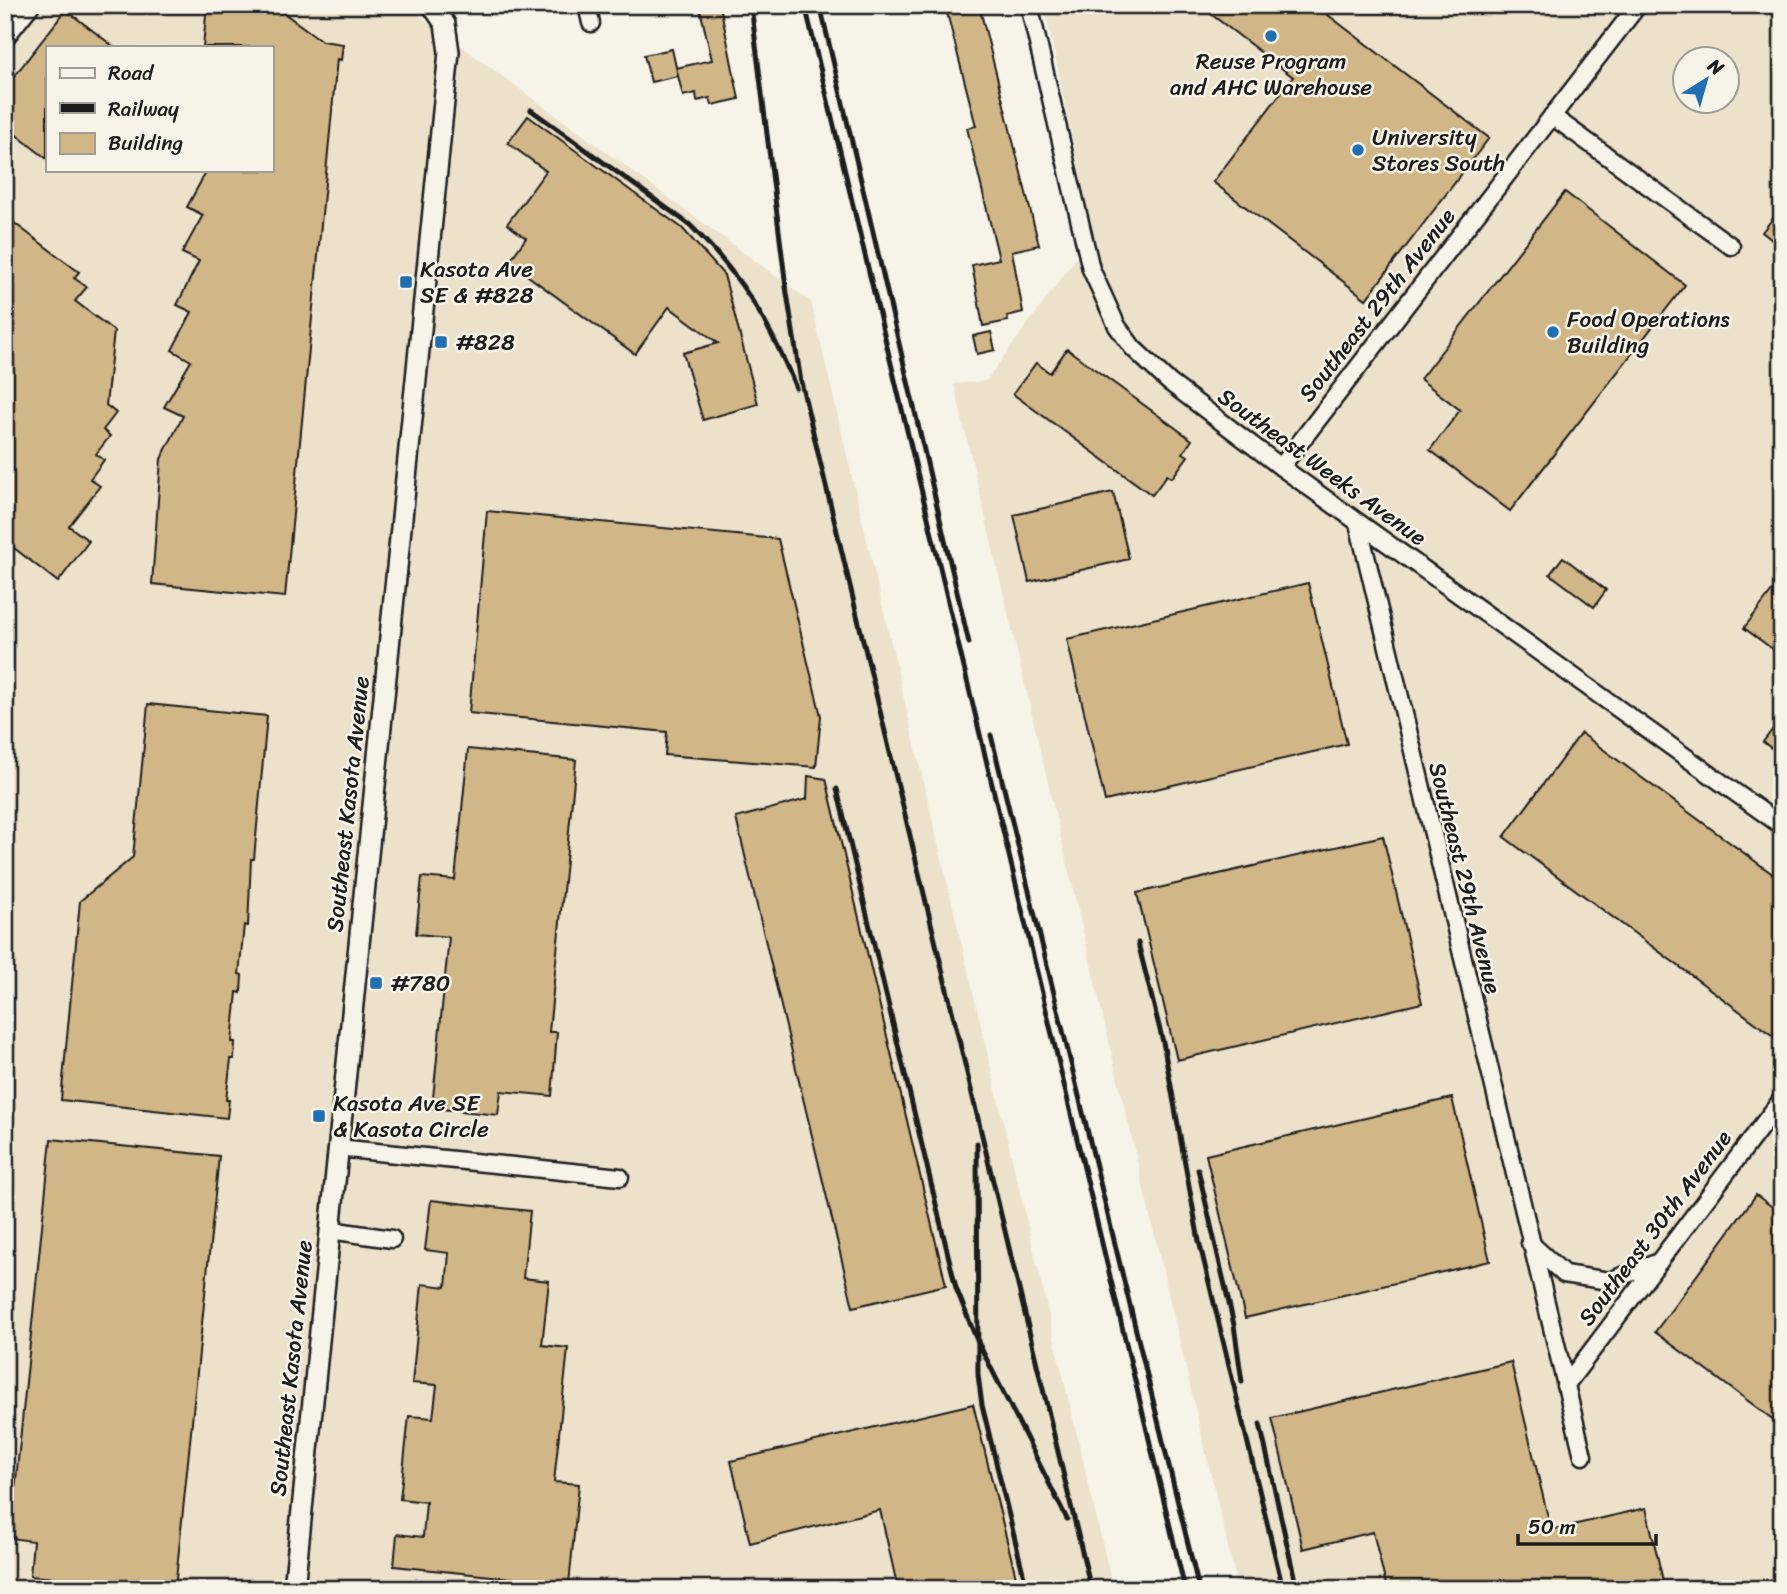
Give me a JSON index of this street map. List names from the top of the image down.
{
  "streets": {
    "street": [
      "Southeast 29th Avenue",
      "Southeast Weeks Avenue",
      "Southeast Kasota Avenue",
      "Southeast 30th Avenue"
    ]
  },
  "crossings": [
    ["Southeast 29th Avenue", "Southeast Weeks Avenue"],
    ["Southeast 29th Avenue", "Southeast 30th Avenue"]
  ],
  "places": {
    "other": ["Reuse Program and AHC Warehouse", "University Stores South", "Food Operations Building"],
    "transit": [
      "Kasota Ave SE & #828",
      "#828",
      "#780",
      "Kasota Ave SE & Kasota Circle"
    ]
  },
  "legend": ["Road", "Railway", "Building"],
  "scale_bar": "50 m",
  "north": "top right"
}
